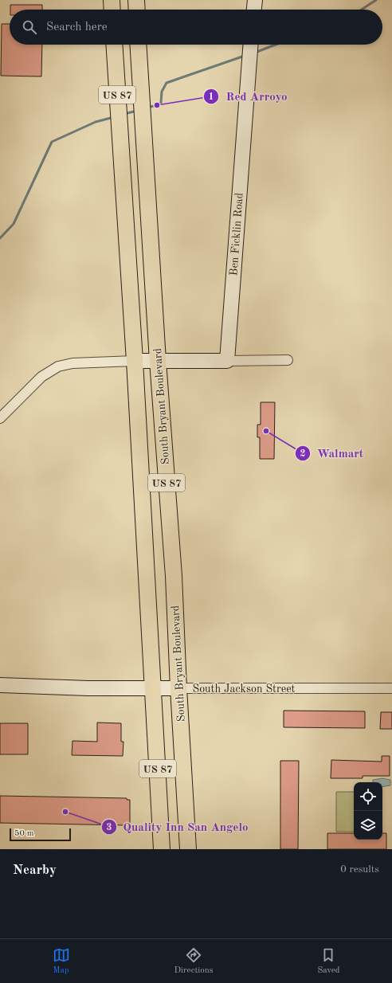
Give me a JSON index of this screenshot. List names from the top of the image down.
{
  "streets": {
    "main road": ["US 87", "South Bryant Boulevard"],
    "street": ["Ben Ficklin Road", "South Jackson Street"]
  },
  "crossings": [
    ["South Bryant Boulevard", "South Jackson Street"]
  ],
  "places": ["Red Arroyo", "Walmart", "Quality Inn San Angelo"],
  "scale_bar": "50 m",
  "page": {
    "search": "Search here",
    "scale": "50 m",
    "heading": ["Nearby", "0 results"],
    "nav": ["Map", "Directions", "Saved"]
  }
}
